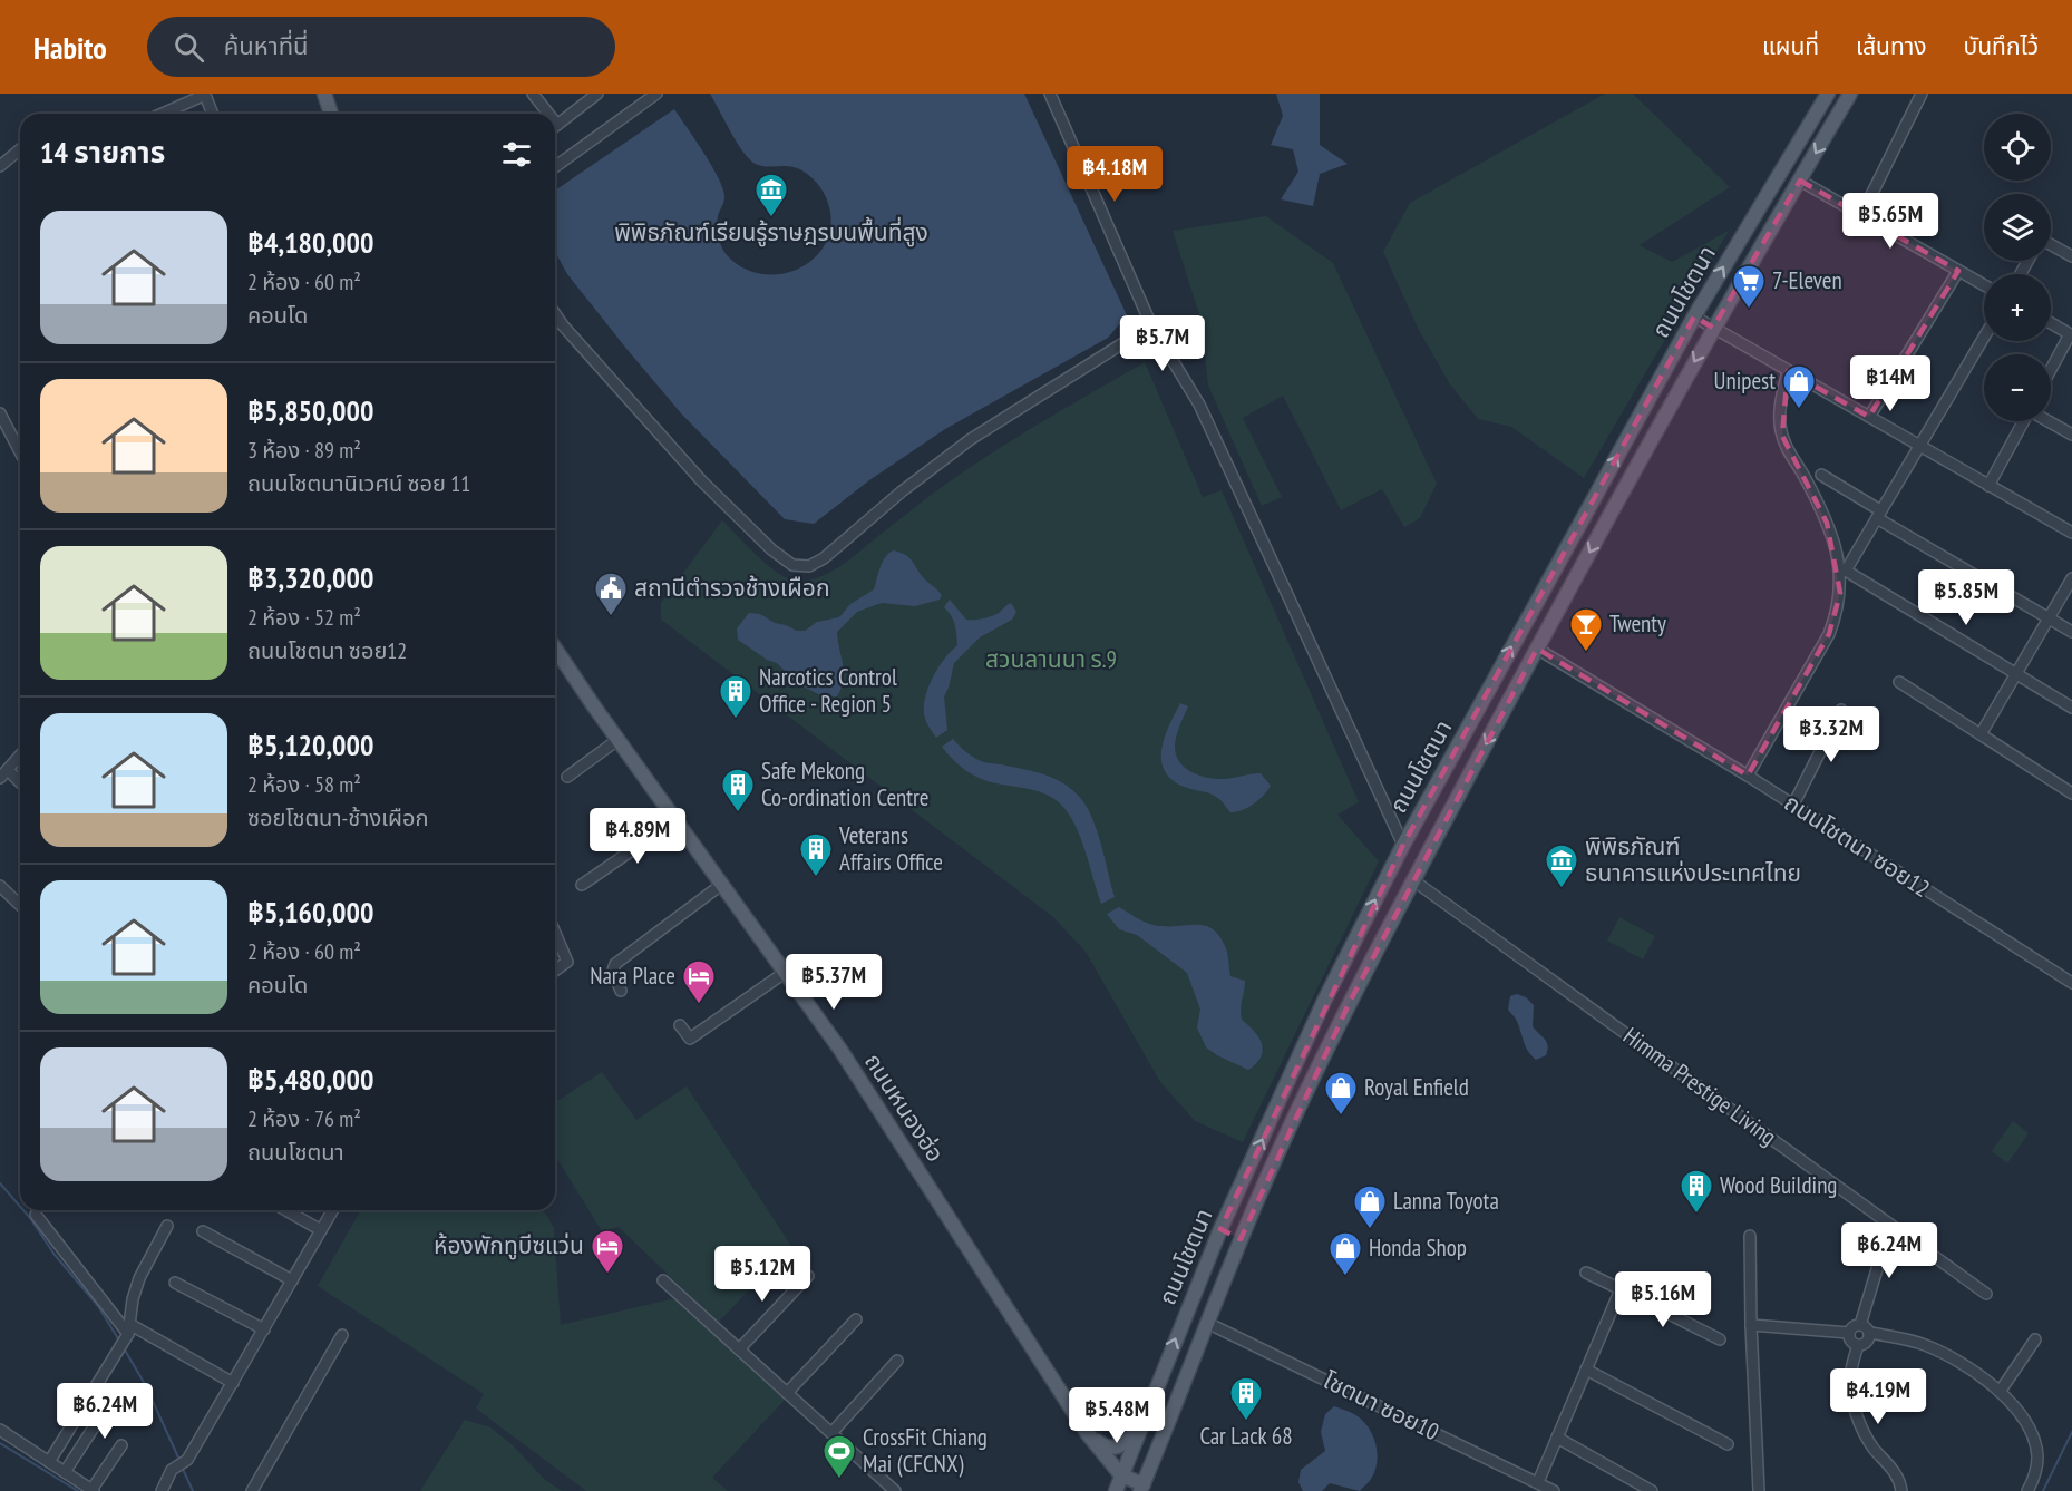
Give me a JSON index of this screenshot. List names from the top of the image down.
{
  "streets": {
    "main road": ["ถนนโชตนา", "ถนนหนองฮ่อ"],
    "street": ["ถนนโชตนา ซอย12", "Himma Prestige Living", "โชตนา ซอย10"]
  },
  "crossings": [
    ["ถนนโชตนา", "ถนนโชตนา ซอย12"],
    ["ถนนโชตนา", "Himma Prestige Living"],
    ["ถนนโชตนา", "ถนนหนองฮ่อ"],
    ["ถนนโชตนา", "โชตนา ซอย10"]
  ],
  "parks": ["สวนลานนา ร.9"],
  "places": {
    "museum": ["พิพิธภัณฑ์เรียนรู้ราษฎรบนพื้นที่สูง", "พิพิธภัณฑ์ ธนาคารแห่งประเทศไทย"],
    "supermarket": ["7-Eleven"],
    "shop": [
      "Unipest",
      "Royal Enfield",
      "Lanna Toyota",
      "Honda Shop"
    ],
    "public building": ["สถานีตำรวจช้างเผือก"],
    "bar": ["Twenty"],
    "building": [
      "Narcotics Control Office - Region 5",
      "Safe Mekong Co-ordination Centre",
      "Veterans Affairs Office",
      "Wood Building",
      "Car Lack 68"
    ],
    "hotel": ["Nara Place", "ห้องพักทูบีซแว่น"],
    "sports": ["CrossFit Chiang Mai (CFCNX)"]
  },
  "page": {
    "header": "Habito",
    "search": "ค้นหาที่นี่",
    "nav": ["แผนที่", "เส้นทาง", "บันทึกไว้"],
    "map_buttons": ["+", "−"],
    "heading": "14 รายการ",
    "price": [
      "฿4.18M",
      "฿5.65M",
      "฿5.7M",
      "฿14M",
      "฿5.85M",
      "฿3.32M",
      "฿4.89M",
      "฿5.37M",
      "฿6.24M",
      "฿5.12M",
      "฿5.16M",
      "฿4.19M",
      "฿6.24M",
      "฿5.48M"
    ],
    "list": [
      {
        "name": "฿4,180,000",
        "note": "2 ห้อง · 60 m² · คอนโด"
      },
      {
        "name": "฿5,850,000",
        "note": "3 ห้อง · 89 m² · ถนนโชตนานิเวศน์ ซอย 11"
      },
      {
        "name": "฿3,320,000",
        "note": "2 ห้อง · 52 m² · ถนนโชตนา ซอย12"
      },
      {
        "name": "฿5,120,000",
        "note": "2 ห้อง · 58 m² · ซอยโชตนา-ช้างเผือก"
      },
      {
        "name": "฿5,160,000",
        "note": "2 ห้อง · 60 m² · คอนโด"
      },
      {
        "name": "฿5,480,000",
        "note": "2 ห้อง · 76 m² · ถนนโชตนา"
      }
    ]
  }
}
